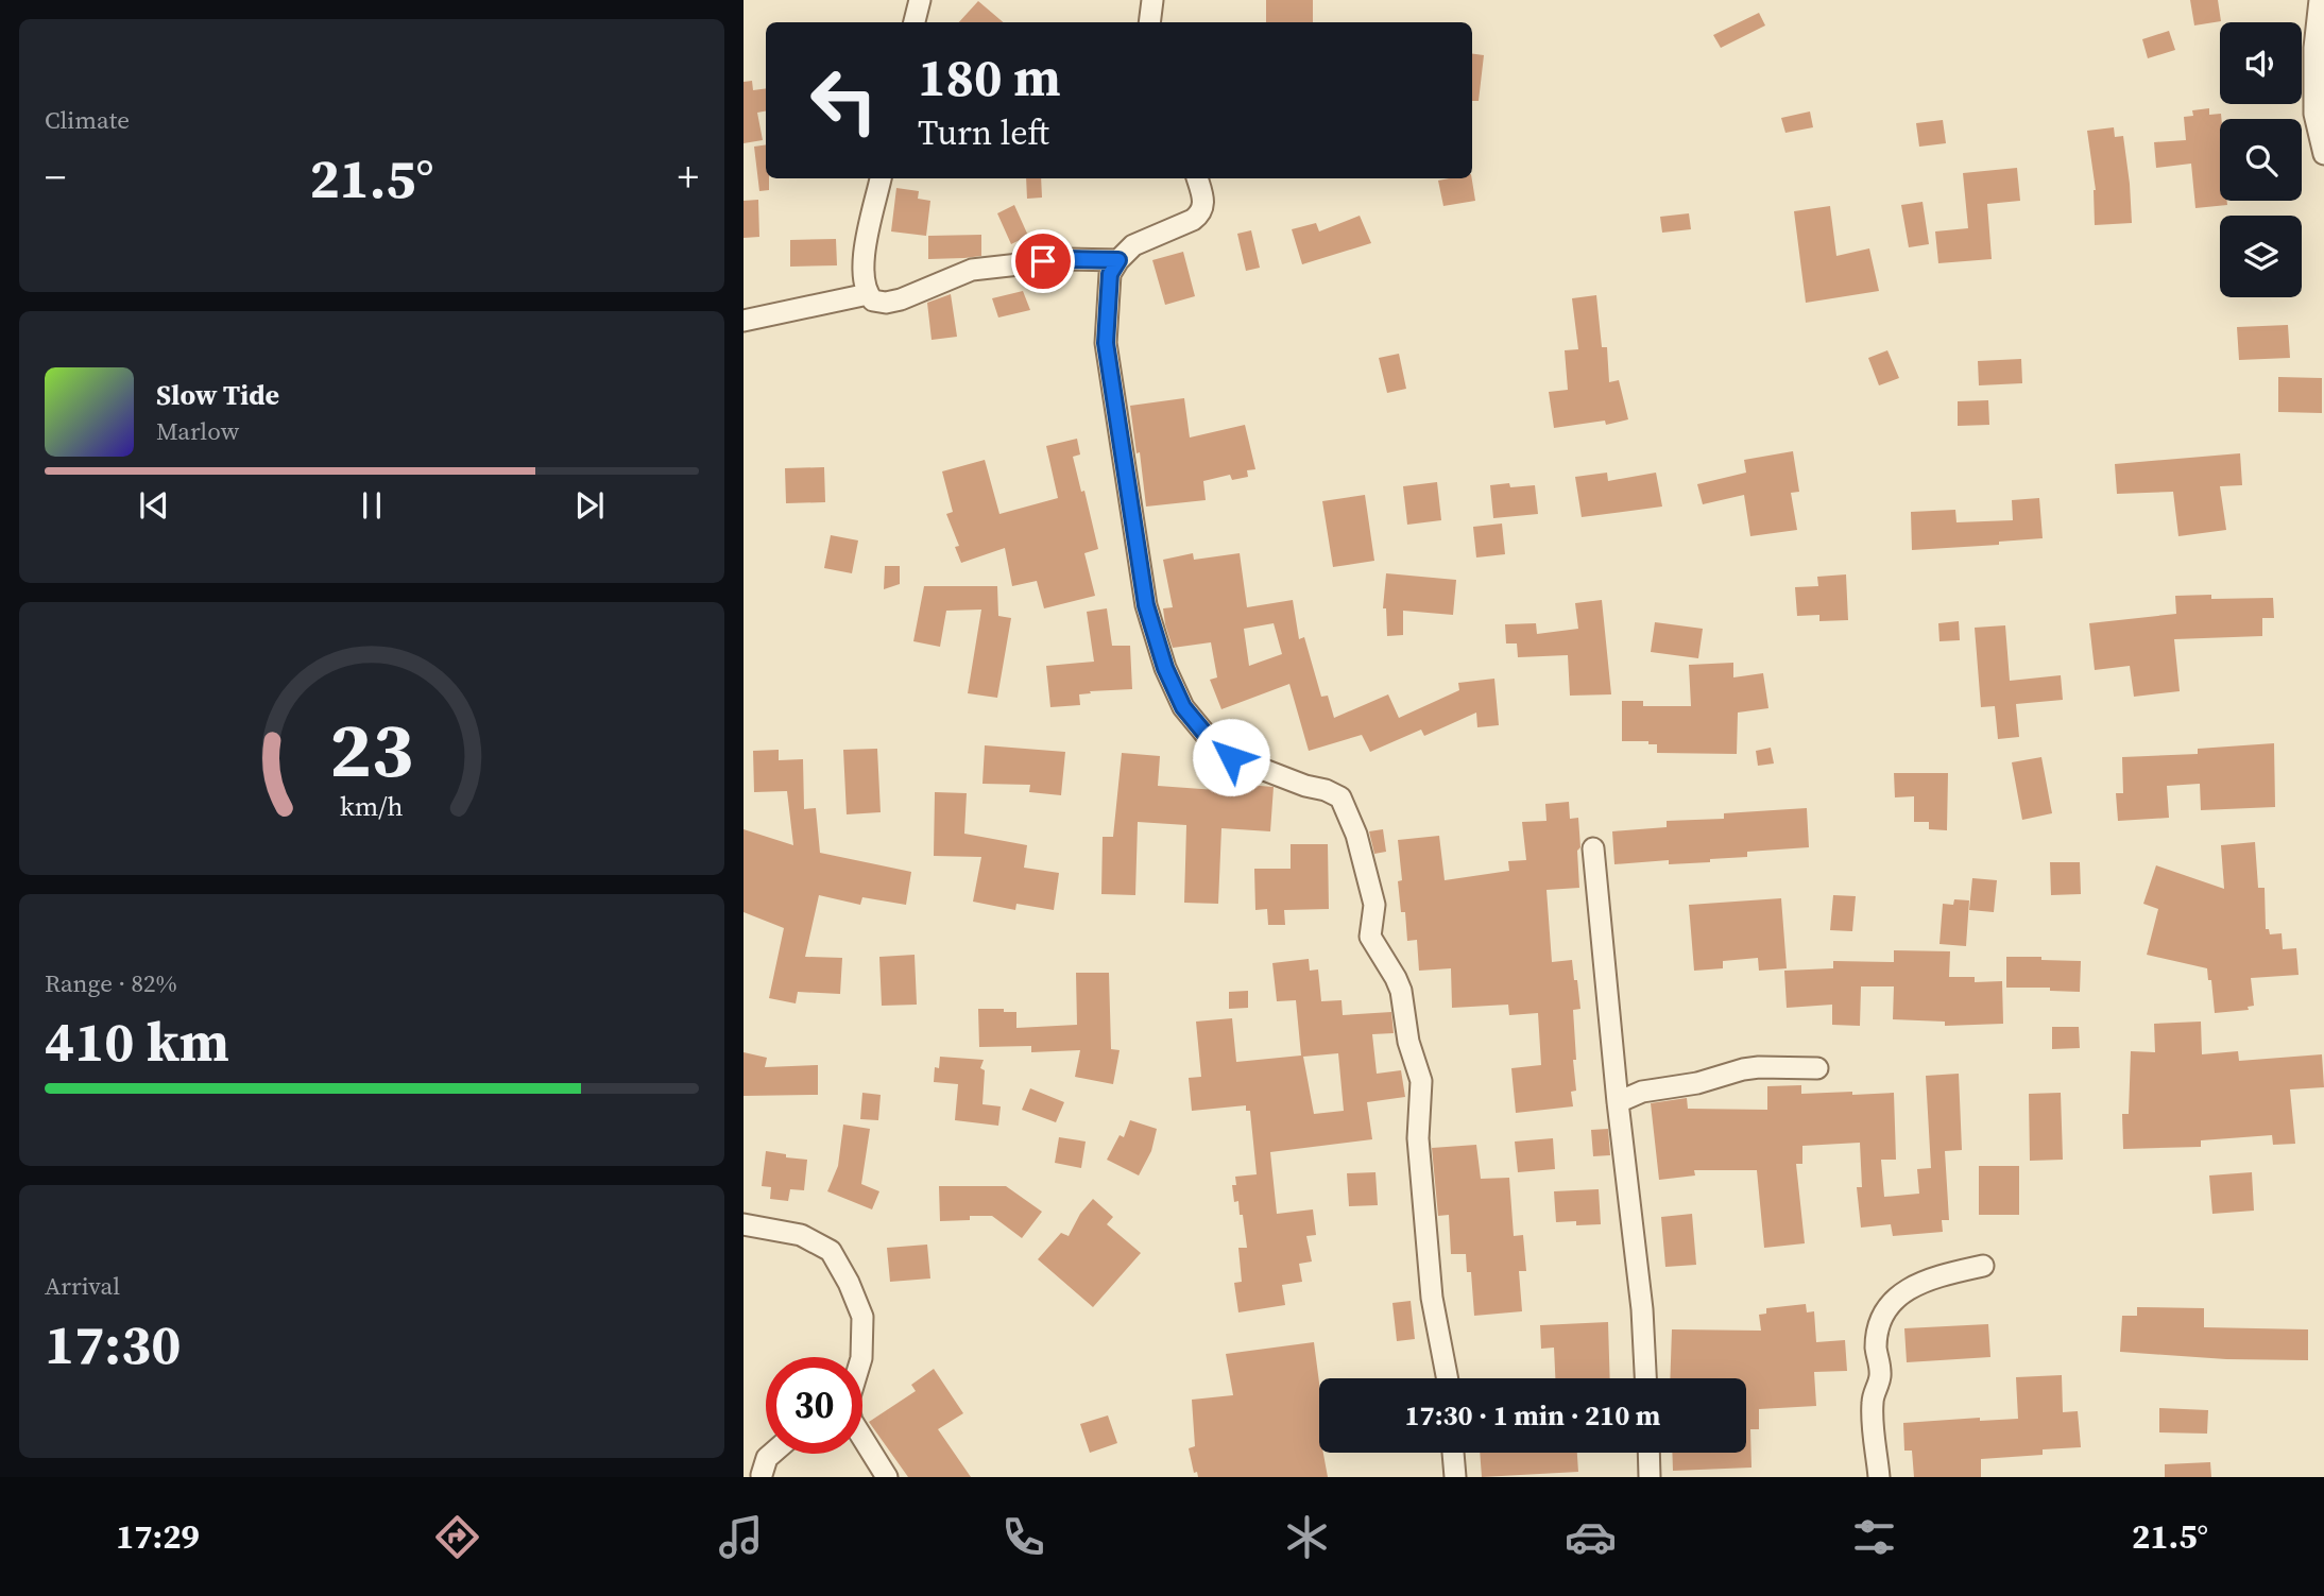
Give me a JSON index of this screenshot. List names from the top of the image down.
{
  "page": {
    "tile": [
      "Climate",
      ["Range · 82%", "410 km"],
      ["Arrival", "17:30"]
    ],
    "turn": ["180 m", "Turn left"],
    "heat": ["−", "21.5°", "+"],
    "song": ["Slow Tide", "Marlow"],
    "limit": "30",
    "trip": "17:30 · 1 min · 210 m",
    "tabs": ["17:29", "21.5°"],
    "gauge": ["23", "km/h"]
  }
}
